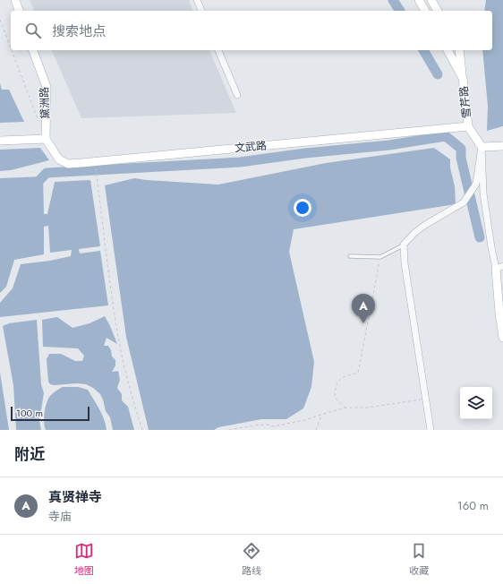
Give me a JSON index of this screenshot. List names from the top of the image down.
{
  "streets": {
    "main road": ["雪芹路", "黛洲路", "文武路"]
  },
  "crossings": [
    ["雪芹路", "文武路"],
    ["黛洲路", "文武路"]
  ],
  "scale_bar": "100 m",
  "page": {
    "search": "搜索地点",
    "pins": "A",
    "scale": "100 m",
    "heading": "附近",
    "list": [
      {
        "mark": "A",
        "name": "真贤禅寺",
        "note": "寺庙",
        "value": "160 m"
      }
    ],
    "nav": ["地图", "路线", "收藏"]
  }
}
